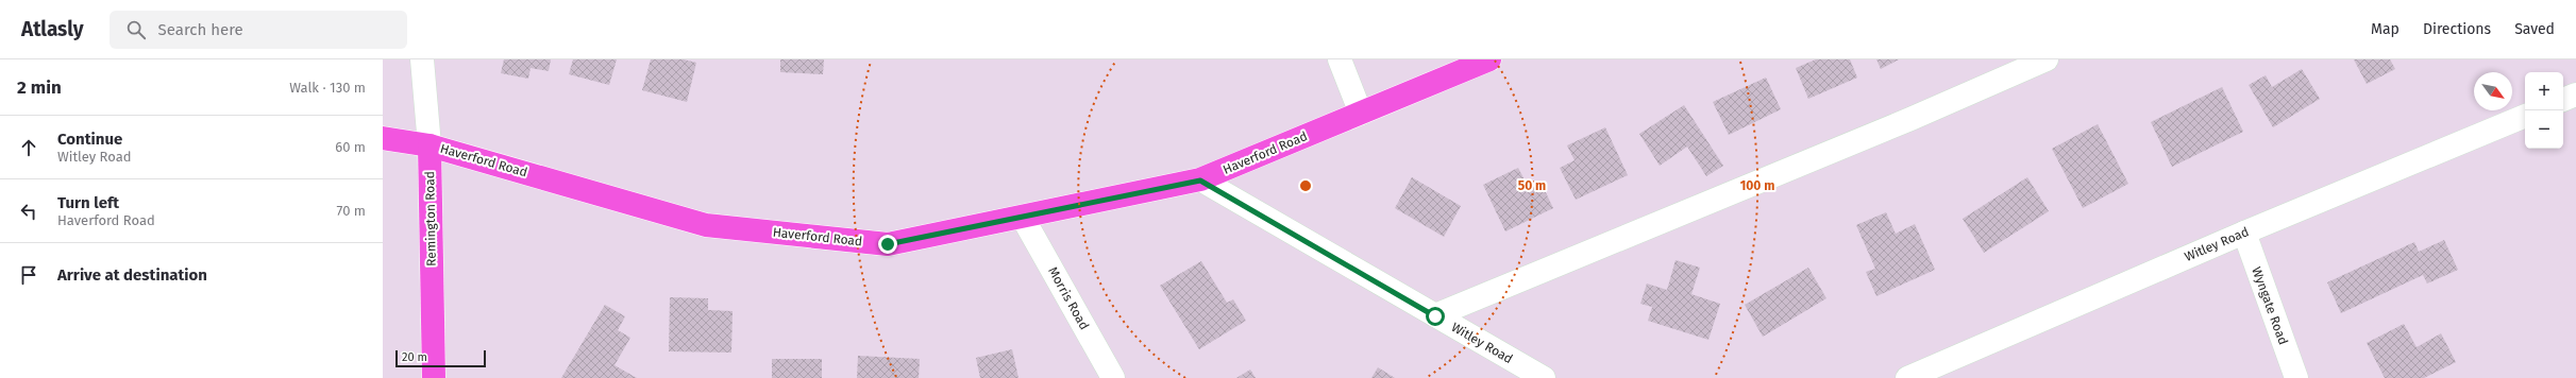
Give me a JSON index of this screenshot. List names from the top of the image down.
{
  "streets": {
    "main road": ["Haverford Road", "Remington Road"],
    "street": ["Witley Road", "Morris Road", "Wyngate Road"]
  },
  "crossings": [
    ["Haverford Road", "Remington Road"],
    ["Haverford Road", "Witley Road"],
    ["Haverford Road", "Morris Road"],
    ["Witley Road", "Wyngate Road"]
  ],
  "scale_bar": "20 m",
  "north": "bottom right",
  "page": {
    "header": "Atlasly",
    "search": "Search here",
    "nav": ["Map", "Directions", "Saved"],
    "heading": ["2 min", "Walk · 130 m"],
    "map_buttons": ["+", "−"],
    "list": [
      ["Continue", "Witley Road", "60 m"],
      ["Turn left", "Haverford Road", "70 m"],
      "Arrive at destination"
    ],
    "scale": "20 m"
  },
  "rings": ["50 m", "100 m"]
}
